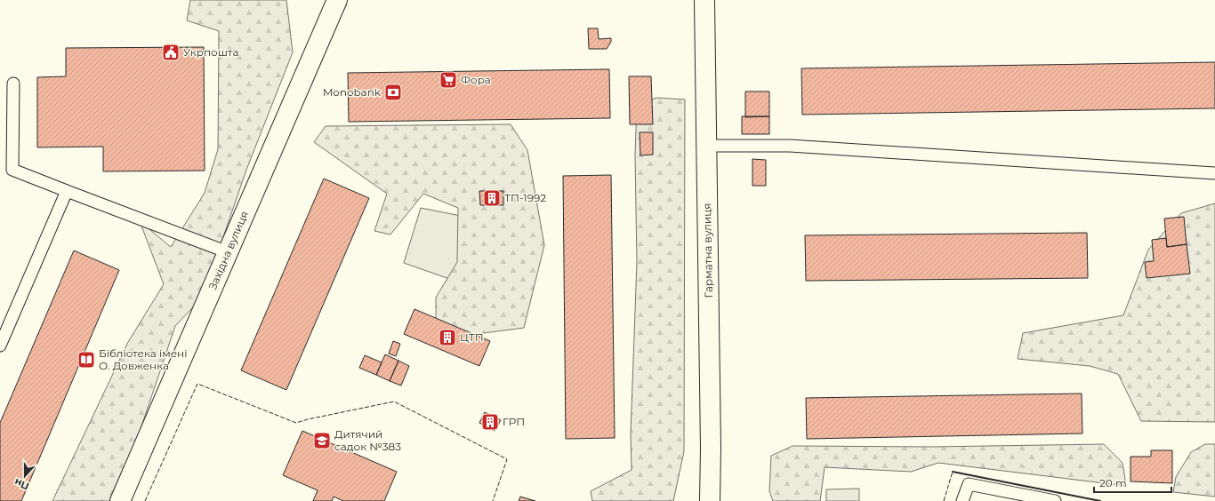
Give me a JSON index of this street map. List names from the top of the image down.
{
  "streets": {
    "street": ["Західна вулиця", "Гарматна вулиця"]
  },
  "places": {
    "public building": ["Укрпошта"],
    "supermarket": ["Фора"],
    "bank": ["Monobank"],
    "building": ["ТП-1992", "ЦТП", "ГРП"],
    "library": ["Бібліотека імені О. Довженка"],
    "school or university": ["Дитячий садок №383"]
  },
  "scale_bar": "20 m",
  "north": "bottom"
}
